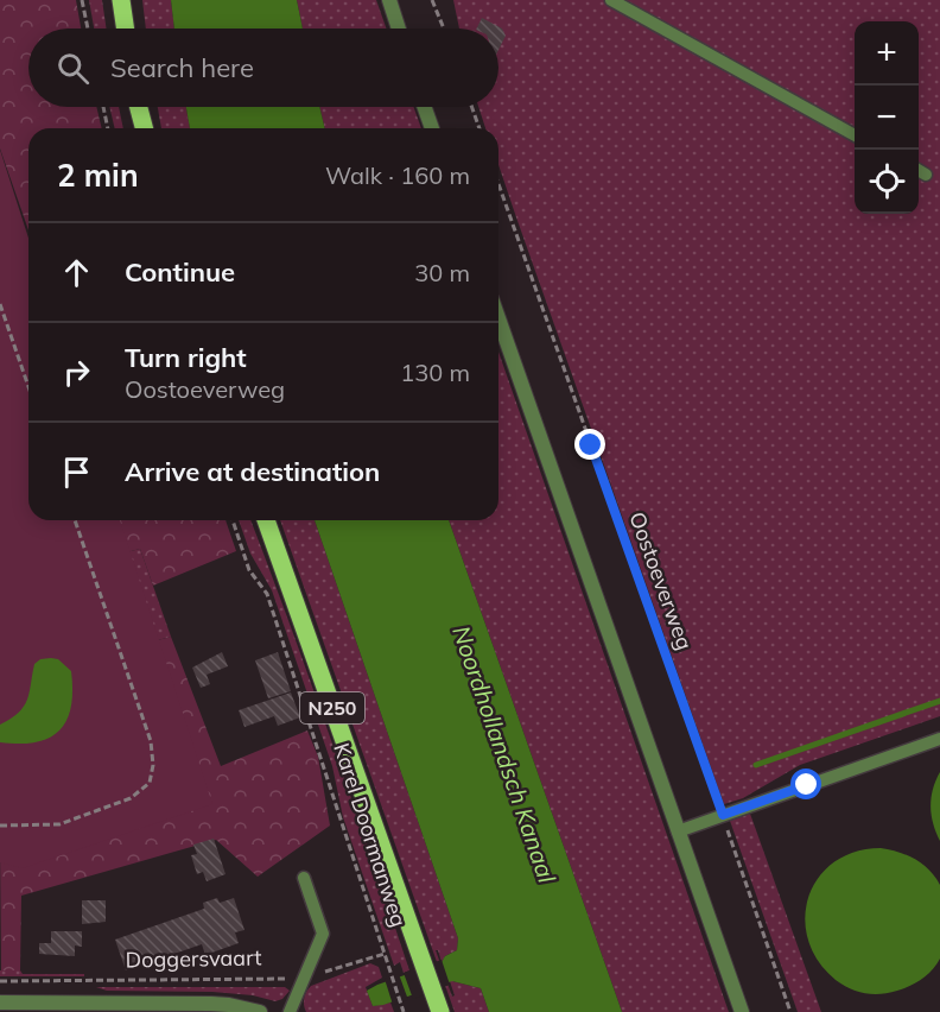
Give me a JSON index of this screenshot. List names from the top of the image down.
{
  "streets": {
    "main road": ["N250", "Karel Doormanweg"],
    "street": ["Doggersvaart"],
    "path": ["Oostoeverweg"]
  },
  "crossings": [
    ["Karel Doormanweg", "Doggersvaart"]
  ],
  "water": ["Noordhollandsch Kanaal"],
  "page": {
    "map_buttons": ["+", "−"],
    "search": "Search here",
    "heading": ["2 min", "Walk · 160 m"],
    "list": [
      ["Continue", "30 m"],
      ["Turn right", "Oostoeverweg", "130 m"],
      "Arrive at destination"
    ]
  }
}
